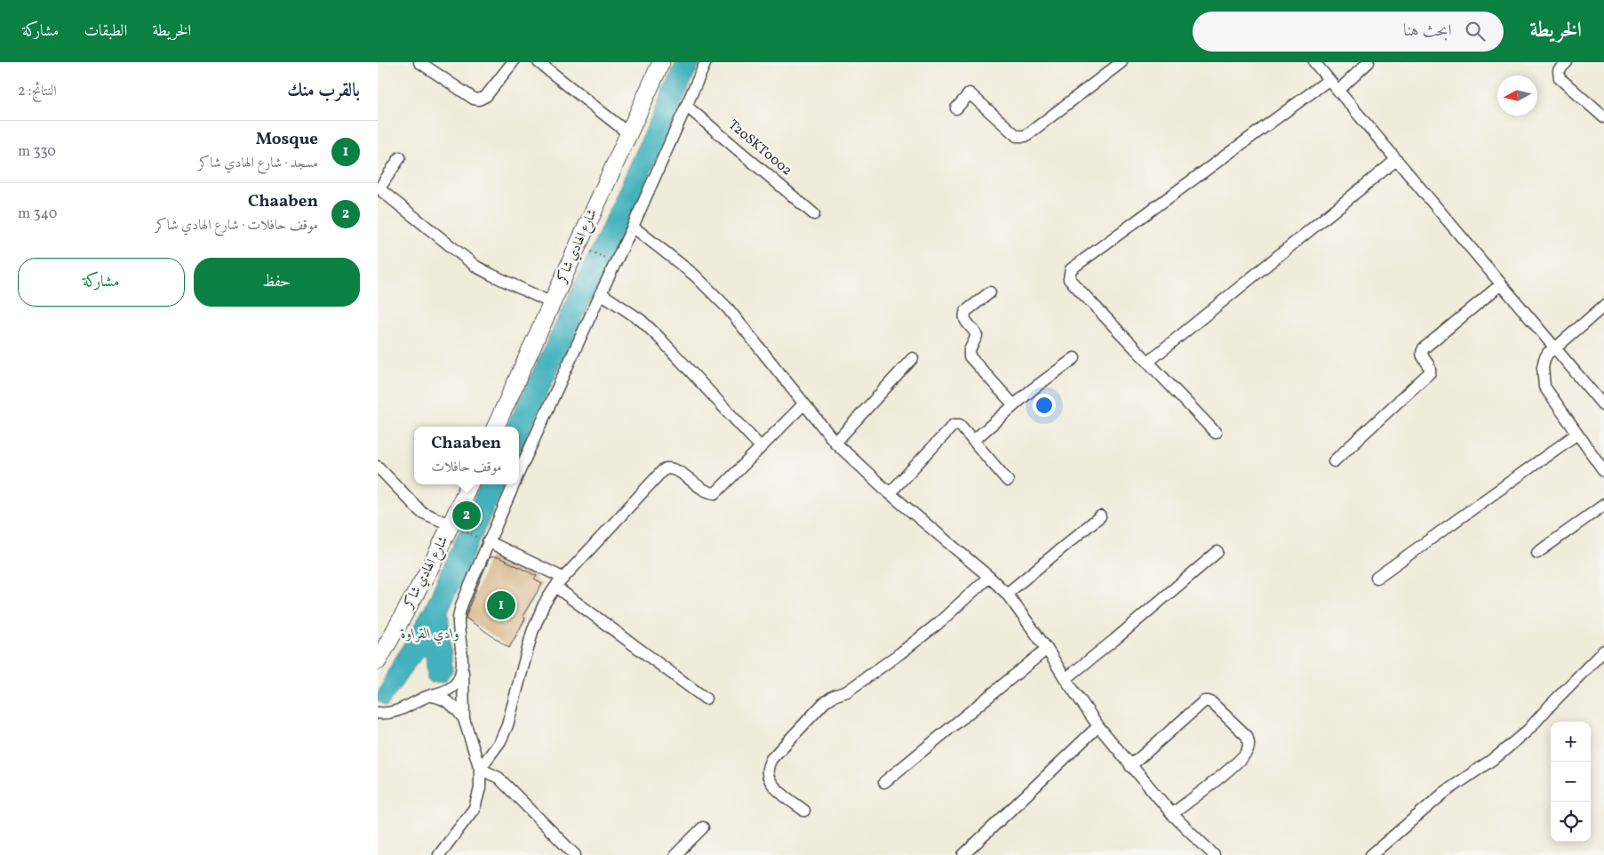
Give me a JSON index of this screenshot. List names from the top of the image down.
{
  "streets": {
    "main road": ["شارع الهادي شاكر"],
    "street": ["T20SKT0002"]
  },
  "water": ["وادي القراوة"],
  "north": "left",
  "page": {
    "header": "الخريطة",
    "search": "ابحث هنا",
    "nav": ["الخريطة", "الطبقات", "مشاركة"],
    "heading": ["بالقرب منك", "النتائج: 2"],
    "list": [
      {
        "mark": "1",
        "name": "Mosque",
        "note": "مسجد · شارع الهادي شاكر",
        "value": "330 m"
      },
      {
        "mark": "2",
        "name": "Chaaben",
        "note": "موقف حافلات · شارع الهادي شاكر",
        "value": "340 m"
      }
    ],
    "buttons": ["حفظ", "مشاركة"],
    "popup": ["Chaaben", "موقف حافلات"],
    "pins": ["2", "1"],
    "map_buttons": ["+", "−"]
  }
}
